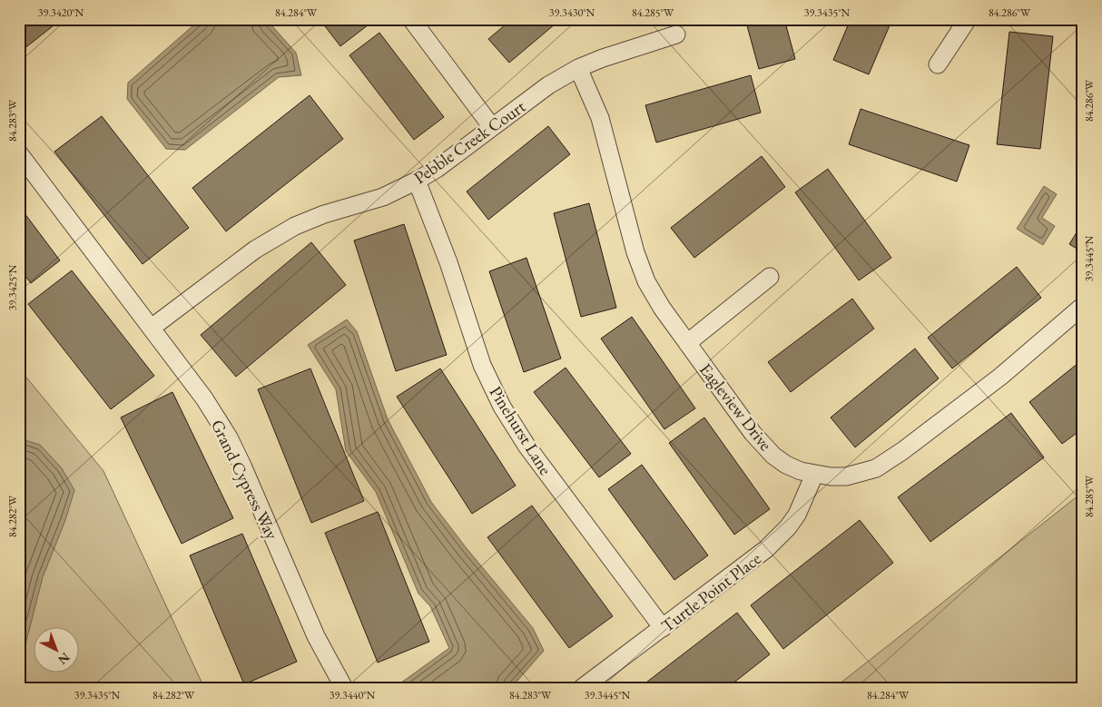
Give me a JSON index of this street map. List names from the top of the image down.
{
  "streets": {
    "street": [
      "Pebble Creek Court",
      "Eagleview Drive",
      "Pinehurst Lane",
      "Grand Cypress Way",
      "Turtle Point Place"
    ]
  },
  "crossings": [
    ["Pebble Creek Court", "Eagleview Drive"],
    ["Pebble Creek Court", "Pinehurst Lane"],
    ["Pebble Creek Court", "Grand Cypress Way"],
    ["Eagleview Drive", "Turtle Point Place"],
    ["Pinehurst Lane", "Turtle Point Place"]
  ],
  "north": "bottom right",
  "coordinates": [
    "39.3420°N",
    "84.284°W",
    "39.3430°N",
    "84.285°W",
    "39.3435°N",
    "84.286°W",
    "84.283°W",
    "39.3445°N",
    "39.3425°N",
    "84.282°W",
    "39.3440°N"
  ]
}
